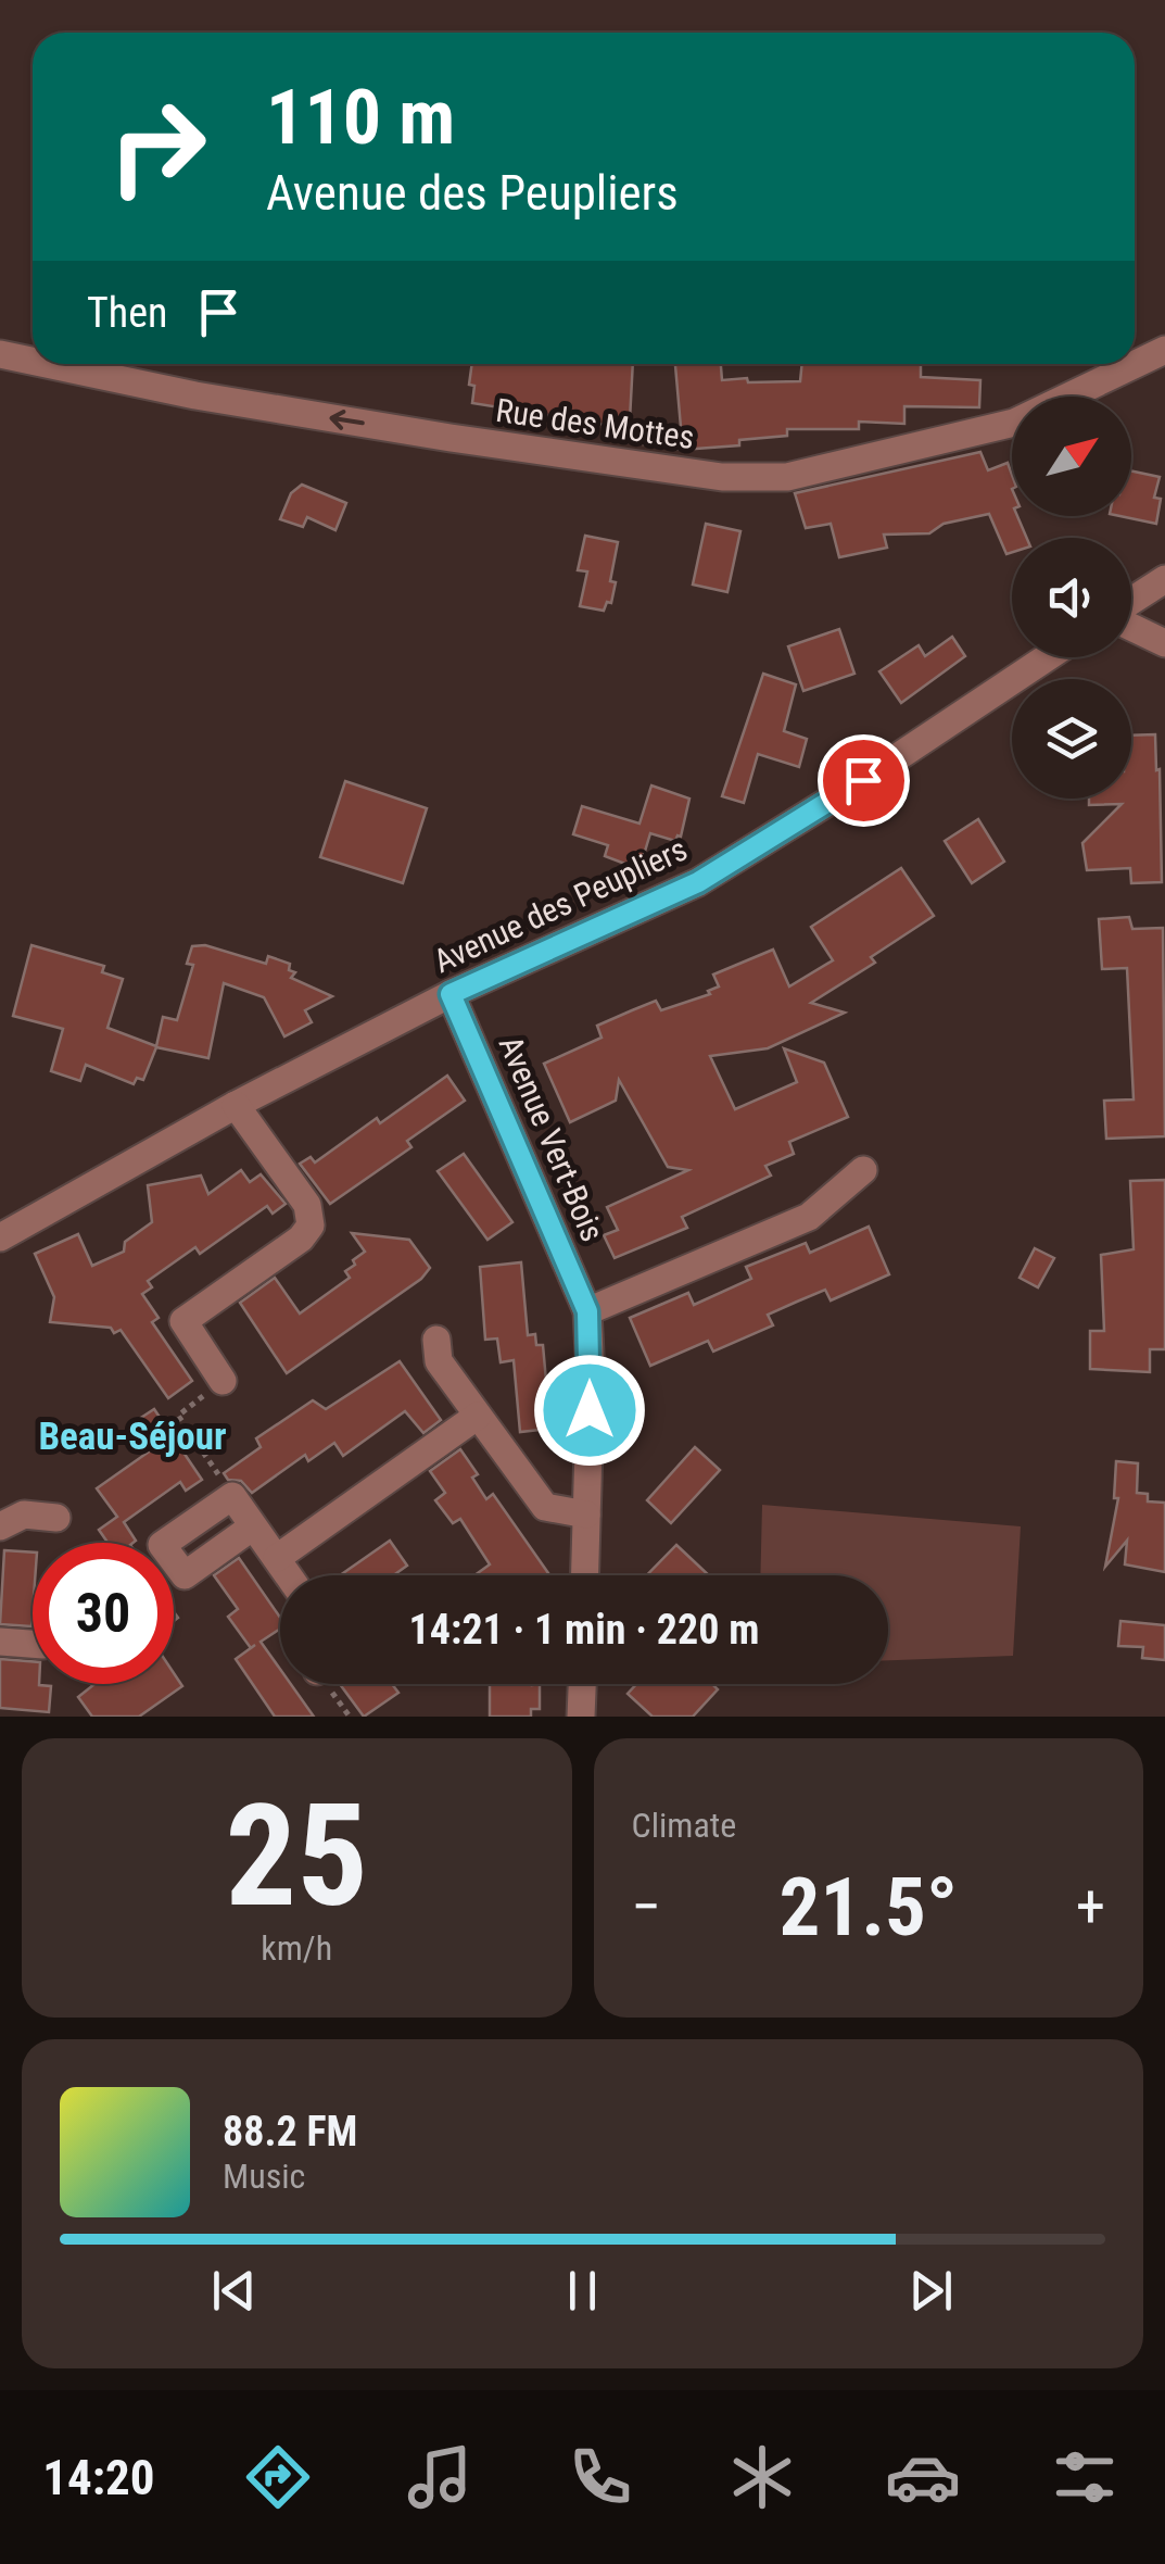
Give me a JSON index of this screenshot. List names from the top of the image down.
{
  "streets": {
    "street": ["Rue des Mottes", "Avenue des Peupliers", "Avenue Vert-Bois"]
  },
  "crossings": [
    ["Avenue des Peupliers", "Avenue Vert-Bois"]
  ],
  "one_way": ["Rue des Mottes"],
  "districts": ["Beau-Séjour"],
  "north": "top right",
  "page": {
    "turn": ["110 m", "Avenue des Peupliers"],
    "then": "Then",
    "limit": "30",
    "trip": "14:21 · 1 min · 220 m",
    "tile": [
      ["25", "km/h"],
      "Climate"
    ],
    "heat": ["−", "21.5°", "+"],
    "song": ["88.2 FM", "Music"],
    "tabs": "14:20"
  }
}
